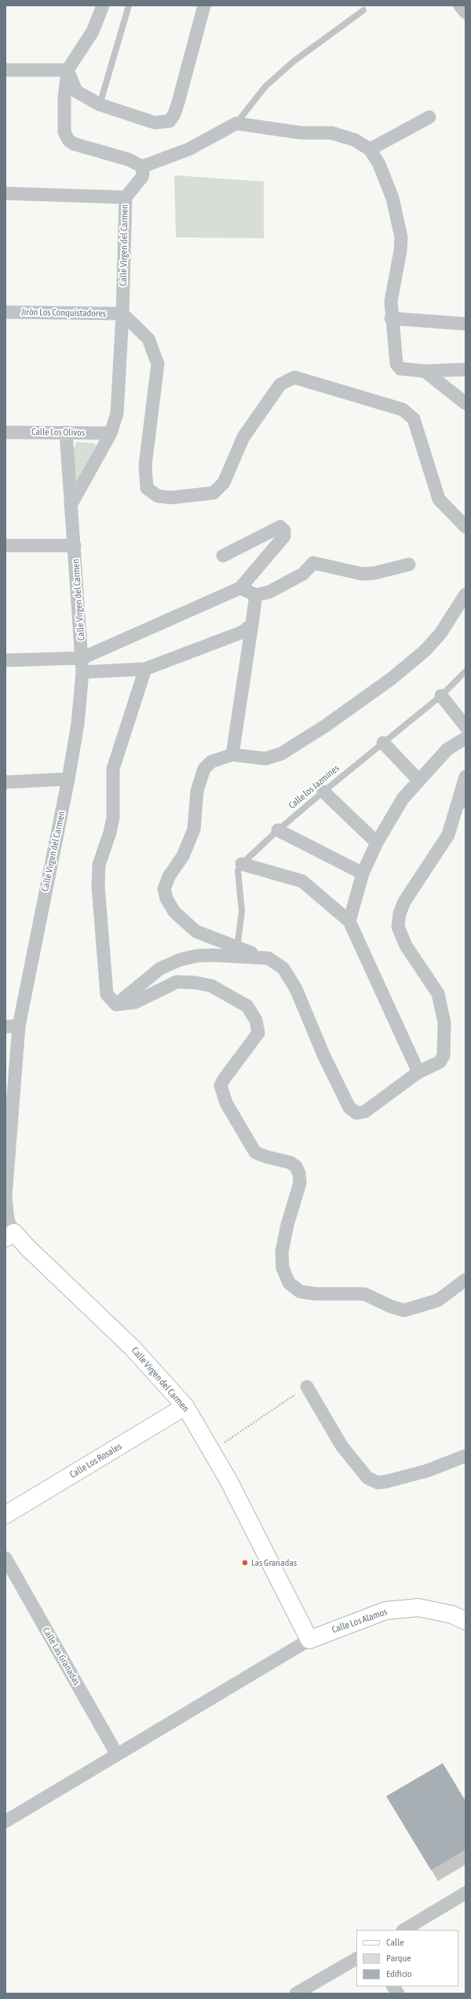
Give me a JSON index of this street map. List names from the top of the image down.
{
  "streets": {
    "street": [
      "Calle Virgen del Carmen",
      "Jirón Los Conquistadores",
      "Calle Los Olivos",
      "Calle Los Rosales",
      "Calle Los Alamos",
      "Calle Las Granadas"
    ],
    "lane": ["Calle los Jazmines"]
  },
  "crossings": [
    ["Calle Virgen del Carmen", "Jirón Los Conquistadores"],
    ["Calle Virgen del Carmen", "Calle Los Olivos"],
    ["Calle Virgen del Carmen", "Calle Los Rosales"],
    ["Calle Virgen del Carmen", "Calle Los Alamos"]
  ],
  "places": ["Las Granadas"],
  "legend": ["Calle", "Parque", "Edificio"]
}
